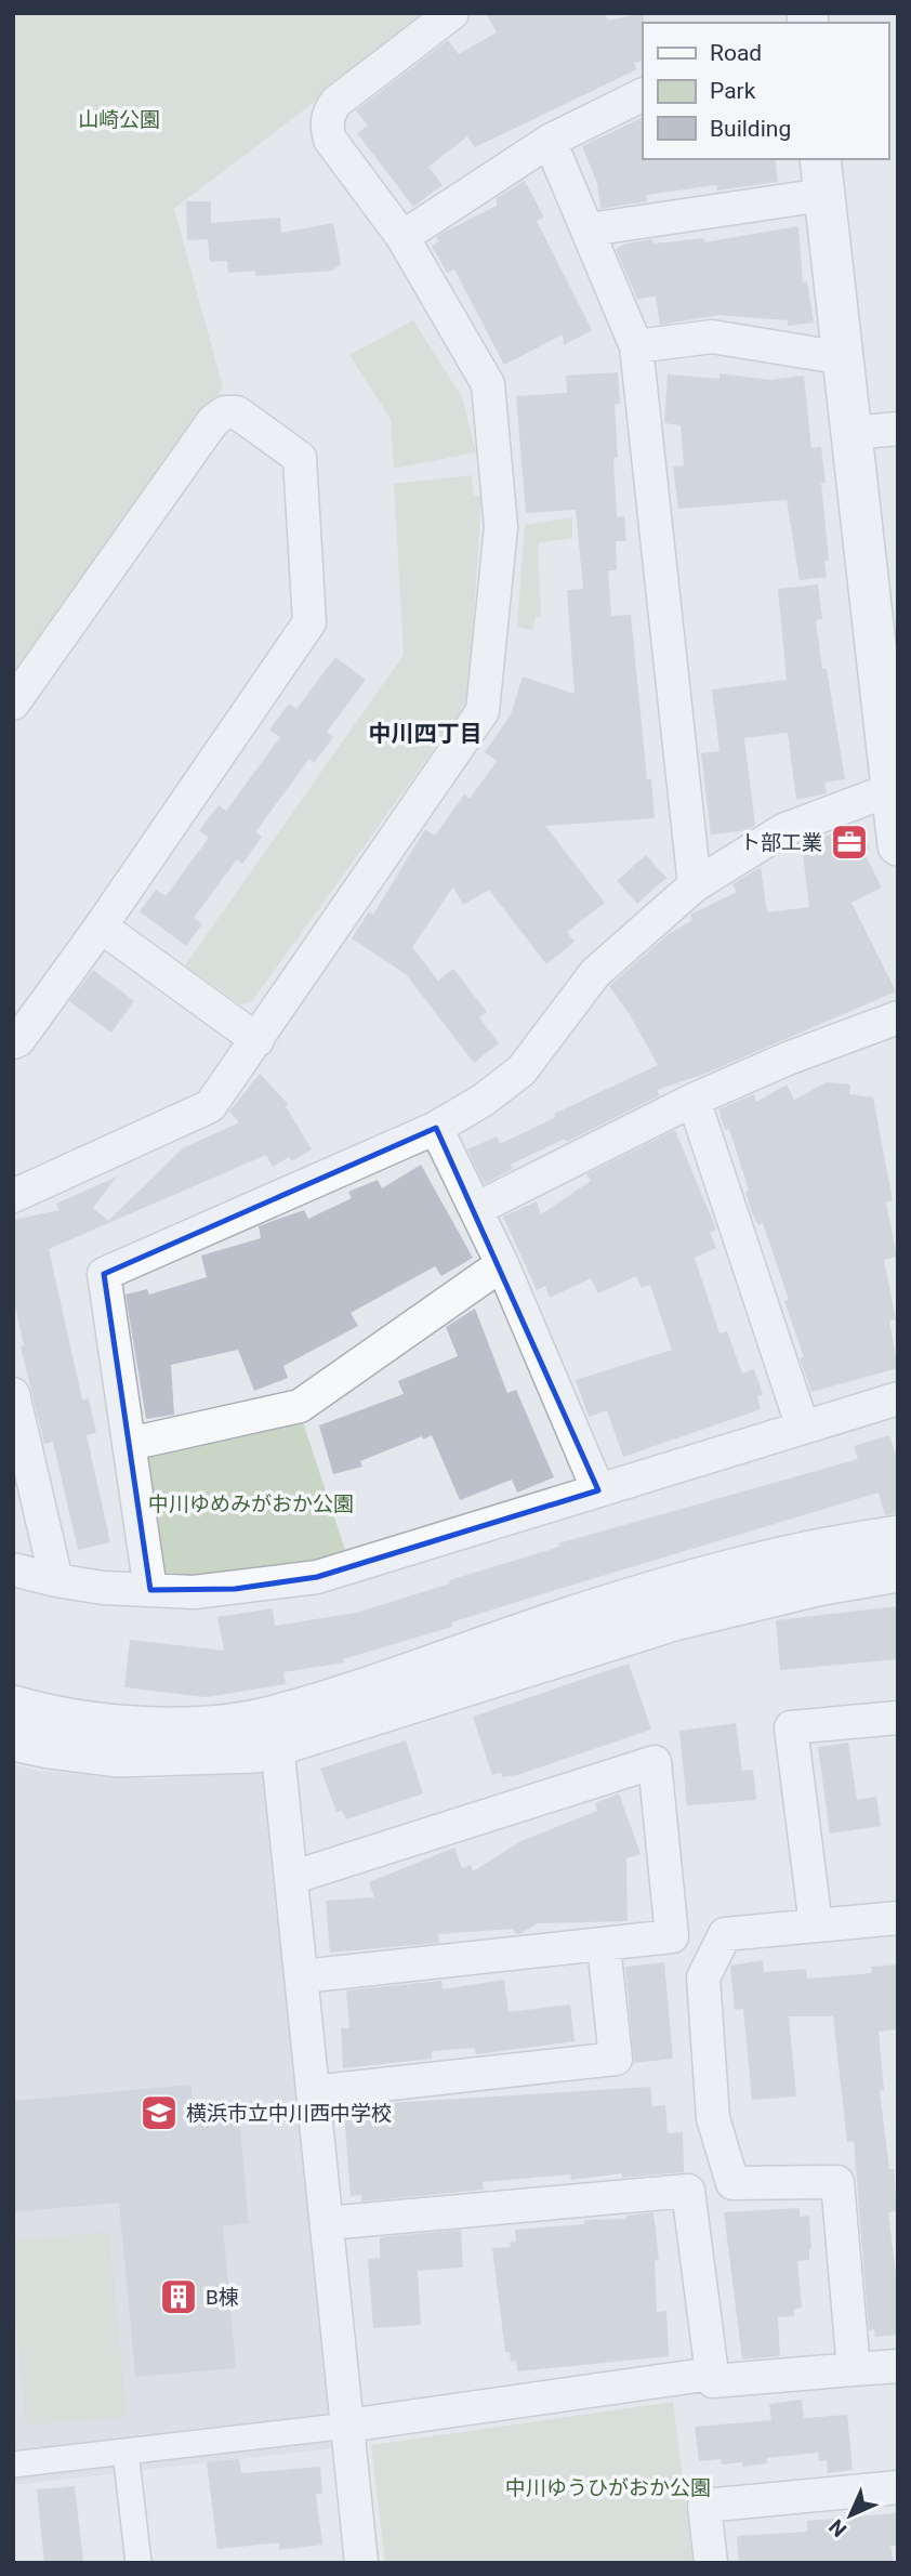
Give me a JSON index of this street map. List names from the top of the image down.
{
  "districts": ["中川四丁目"],
  "parks": ["山崎公園", "中川ゆめみがおか公園", "中川ゆうひがおか公園"],
  "places": {
    "office": ["ト部工業"],
    "school or university": ["横浜市立中川西中学校"],
    "building": ["B棟"]
  },
  "legend": ["Road", "Park", "Building"],
  "north": "bottom left"
}
